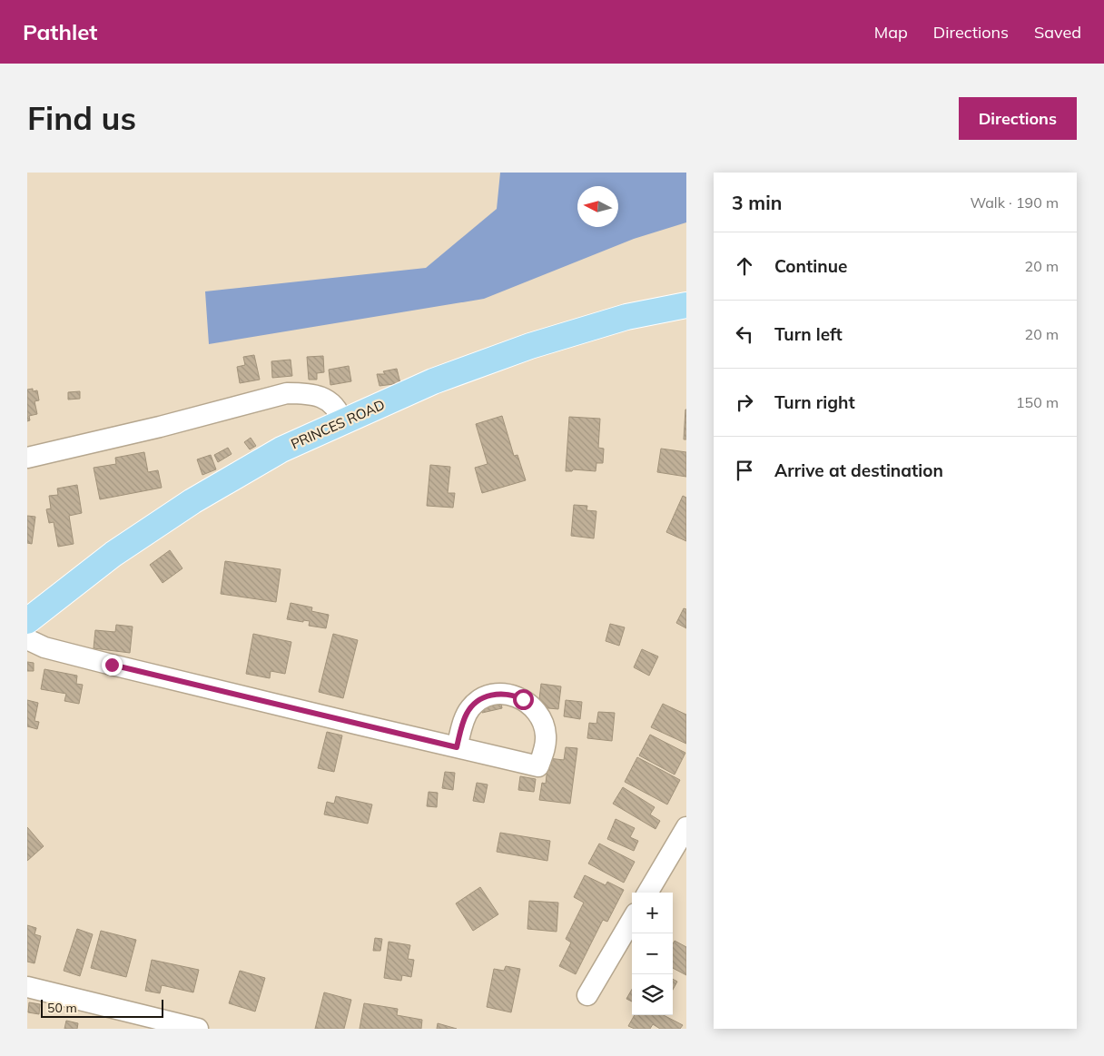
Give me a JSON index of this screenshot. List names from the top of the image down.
{
  "streets": {
    "main road": ["PRINCES ROAD"]
  },
  "scale_bar": "50 m",
  "north": "left",
  "page": {
    "header": "Pathlet",
    "nav": ["Map", "Directions", "Saved"],
    "buttons": "Directions",
    "title": "Find us",
    "heading": ["3 min", "Walk · 190 m"],
    "list": [
      ["Continue", "20 m"],
      ["Turn left", "20 m"],
      ["Turn right", "150 m"],
      "Arrive at destination"
    ],
    "map_buttons": ["+", "−"],
    "scale": "50 m"
  }
}
